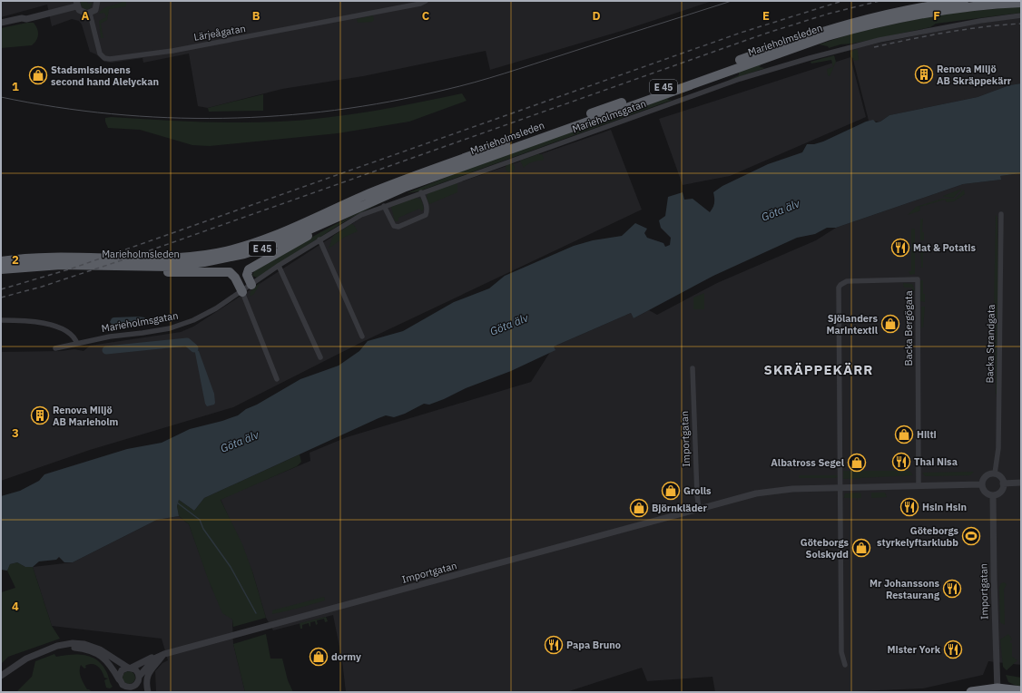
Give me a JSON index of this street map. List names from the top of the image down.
{
  "streets": {
    "highway": ["Marieholmsleden", "E 45"],
    "street": [
      "Lärjeågatan",
      "Marieholmsgatan",
      "Backa Bergögata",
      "Backa Strandgata",
      "Importgatan"
    ]
  },
  "crossings": [
    ["Backa Bergögata", "Importgatan"],
    ["Backa Strandgata", "Importgatan"]
  ],
  "districts": ["SKRÄPPEKÄRR"],
  "water": ["Göta älv"],
  "places": {
    "building": ["Renova Miljö AB Skräppekärr", "Renova Miljö AB Marieholm"],
    "shop": [
      "Stadsmissionens second hand Alelyckan",
      "Sjölanders Marintextil",
      "Hilti",
      "Albatross Segel",
      "Grolls",
      "Björnkläder",
      "Göteborgs Solskydd",
      "dormy"
    ],
    "restaurant": [
      "Mat & Potatis",
      "Thai Nisa",
      "Hsin Hsin",
      "Mr Johanssons Restaurang",
      "Papa Bruno",
      "Mister York"
    ],
    "sports": ["Göteborgs styrkelyftarklubb"]
  },
  "grid": {
    "columns": [
      "A",
      "B",
      "C",
      "D",
      "E",
      "F"
    ],
    "rows": [
      "1",
      "2",
      "3",
      "4"
    ]
  }
}
